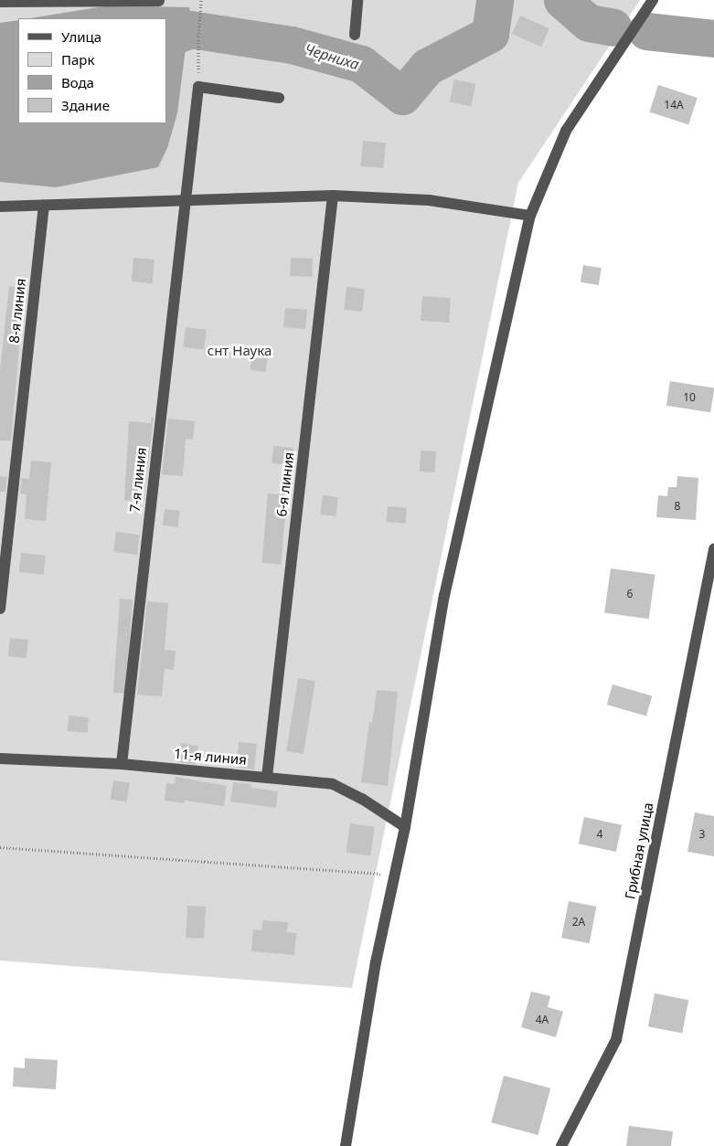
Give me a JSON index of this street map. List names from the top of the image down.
{
  "streets": {
    "street": [
      "8-я линия",
      "7-я линия",
      "6-я линия",
      "11-я линия",
      "Грибная улица"
    ]
  },
  "crossings": [
    ["7-я линия", "11-я линия"],
    ["6-я линия", "11-я линия"]
  ],
  "water": ["Черниха"],
  "parks": ["снт Наука"],
  "house_numbers": [
    "14А",
    "10",
    "8",
    "6",
    "4",
    "3",
    "2А",
    "4А"
  ],
  "legend": [
    "Улица",
    "Парк",
    "Вода",
    "Здание"
  ]
}
